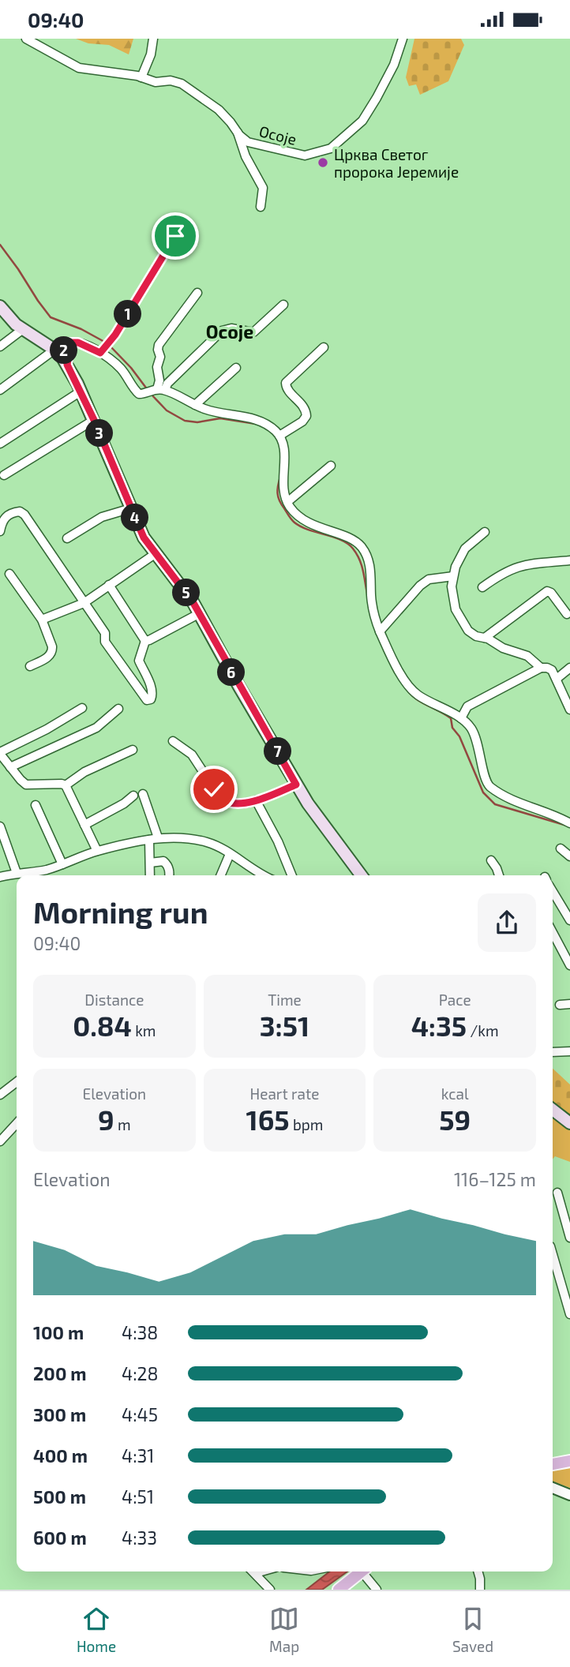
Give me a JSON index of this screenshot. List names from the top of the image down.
{
  "streets": {
    "street": ["Осоје"]
  },
  "districts": ["Осоје"],
  "places": ["Црква Светог пророка Јеремије"],
  "page": {
    "status": "09:40",
    "pins": [
      "1",
      "2",
      "3",
      "4",
      "5",
      "6",
      "7"
    ],
    "heading": ["Morning run", "09:40"],
    "stats": [
      ["Distance", "0.84 km"],
      ["Time", "3:51"],
      ["Pace", "4:35 /km"],
      ["Elevation", "9 m"],
      ["Heart rate", "165 bpm"],
      ["kcal", "59"]
    ],
    "chart": ["Elevation", "116–125 m"],
    "list": [
      {
        "name": "100 m",
        "note": "4:38"
      },
      {
        "name": "200 m",
        "note": "4:28"
      },
      {
        "name": "300 m",
        "note": "4:45"
      },
      {
        "name": "400 m",
        "note": "4:31"
      },
      {
        "name": "500 m",
        "note": "4:51"
      },
      {
        "name": "600 m",
        "note": "4:33"
      }
    ],
    "tabs": ["Home", "Map", "Saved"]
  }
}
